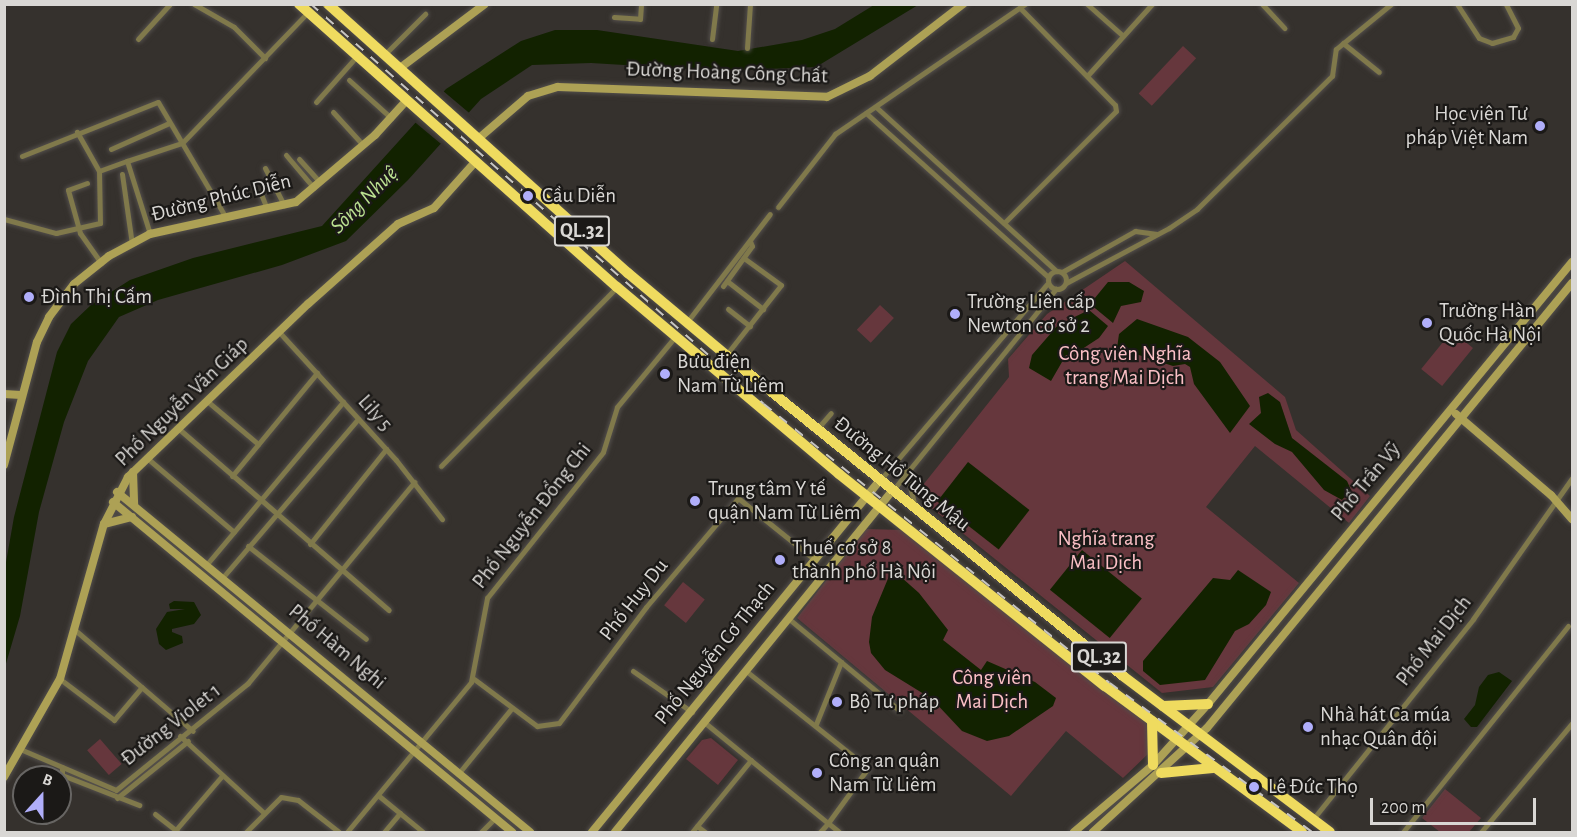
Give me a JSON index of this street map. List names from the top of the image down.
{
  "streets": {
    "highway": ["QL.32", "Đường Hồ Tùng Mậu"],
    "street": [
      "Đường Hoàng Công Chất",
      "Đường Phúc Diễn",
      "Phố Nguyễn Văn Giáp",
      "Lily 5",
      "Phố Trần Vỹ",
      "Phố Nguyễn Đổng Chi",
      "Phố Huy Du",
      "Phố Mai Dịch",
      "Phố Hàm Nghi",
      "Phố Nguyễn Cơ Thạch",
      "Đường Violet 1"
    ]
  },
  "crossings": [
    ["Đường Hoàng Công Chất", "Đường Hồ Tùng Mậu"],
    ["Đường Phúc Diễn", "QL.32"],
    ["Đường Phúc Diễn", "Đường Hồ Tùng Mậu"],
    ["QL.32", "Đường Hồ Tùng Mậu"],
    ["Phố Nguyễn Văn Giáp", "Lily 5"],
    ["Phố Nguyễn Văn Giáp", "Đường Hồ Tùng Mậu"],
    ["Phố Nguyễn Văn Giáp", "Phố Hàm Nghi"],
    ["Lily 5", "Đường Violet 1"],
    ["Đường Hồ Tùng Mậu", "Phố Trần Vỹ"],
    ["Đường Hồ Tùng Mậu", "Phố Nguyễn Đổng Chi"],
    ["Đường Hồ Tùng Mậu", "Phố Mai Dịch"],
    ["Đường Hồ Tùng Mậu", "Phố Nguyễn Cơ Thạch"],
    ["Phố Nguyễn Đổng Chi", "Phố Huy Du"],
    ["Phố Nguyễn Đổng Chi", "Phố Hàm Nghi"],
    ["Phố Huy Du", "Phố Nguyễn Cơ Thạch"],
    ["Phố Hàm Nghi", "Đường Violet 1"]
  ],
  "water": ["Sông Nhuệ"],
  "parks": ["Công viên Nghĩa trang Mai Dịch", "Nghĩa trang Mai Dịch", "Công viên Mai Dịch"],
  "places": [
    "Học viện Tư pháp Việt Nam",
    "Cầu Diễn",
    "Đình Thị Cấm",
    "Trường Liên cấp Newton cơ sở 2",
    "Trường Hàn Quốc Hà Nội",
    "Bưu điện Nam Từ Liêm",
    "Trung tâm Y tế quận Nam Từ Liêm",
    "Thuế cơ sở 8 thành phố Hà Nội",
    "Bộ Tư pháp",
    "Nhà hát Ca múa nhạc Quân đội",
    "Công an quận Nam Từ Liêm",
    "Lê Đức Thọ"
  ],
  "scale_bar": "200 m",
  "north": "top"
}
